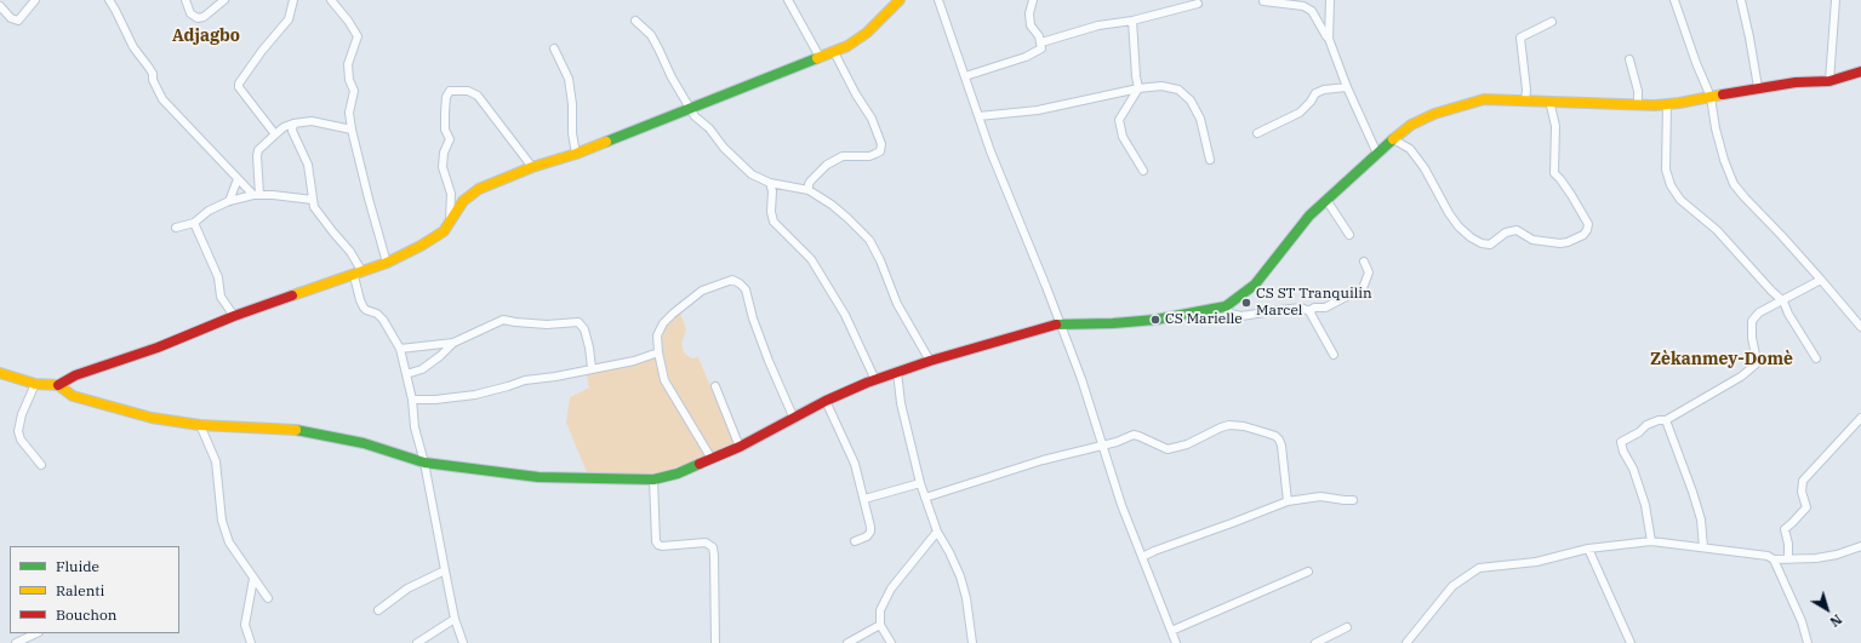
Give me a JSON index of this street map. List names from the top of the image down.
{
  "districts": ["Adjagbo", "Zèkanmey-Domè"],
  "places": ["CS ST Tranquilin Marcel", "CS Marielle"],
  "legend": ["Fluide", "Ralenti", "Bouchon"],
  "north": "bottom right"
}
